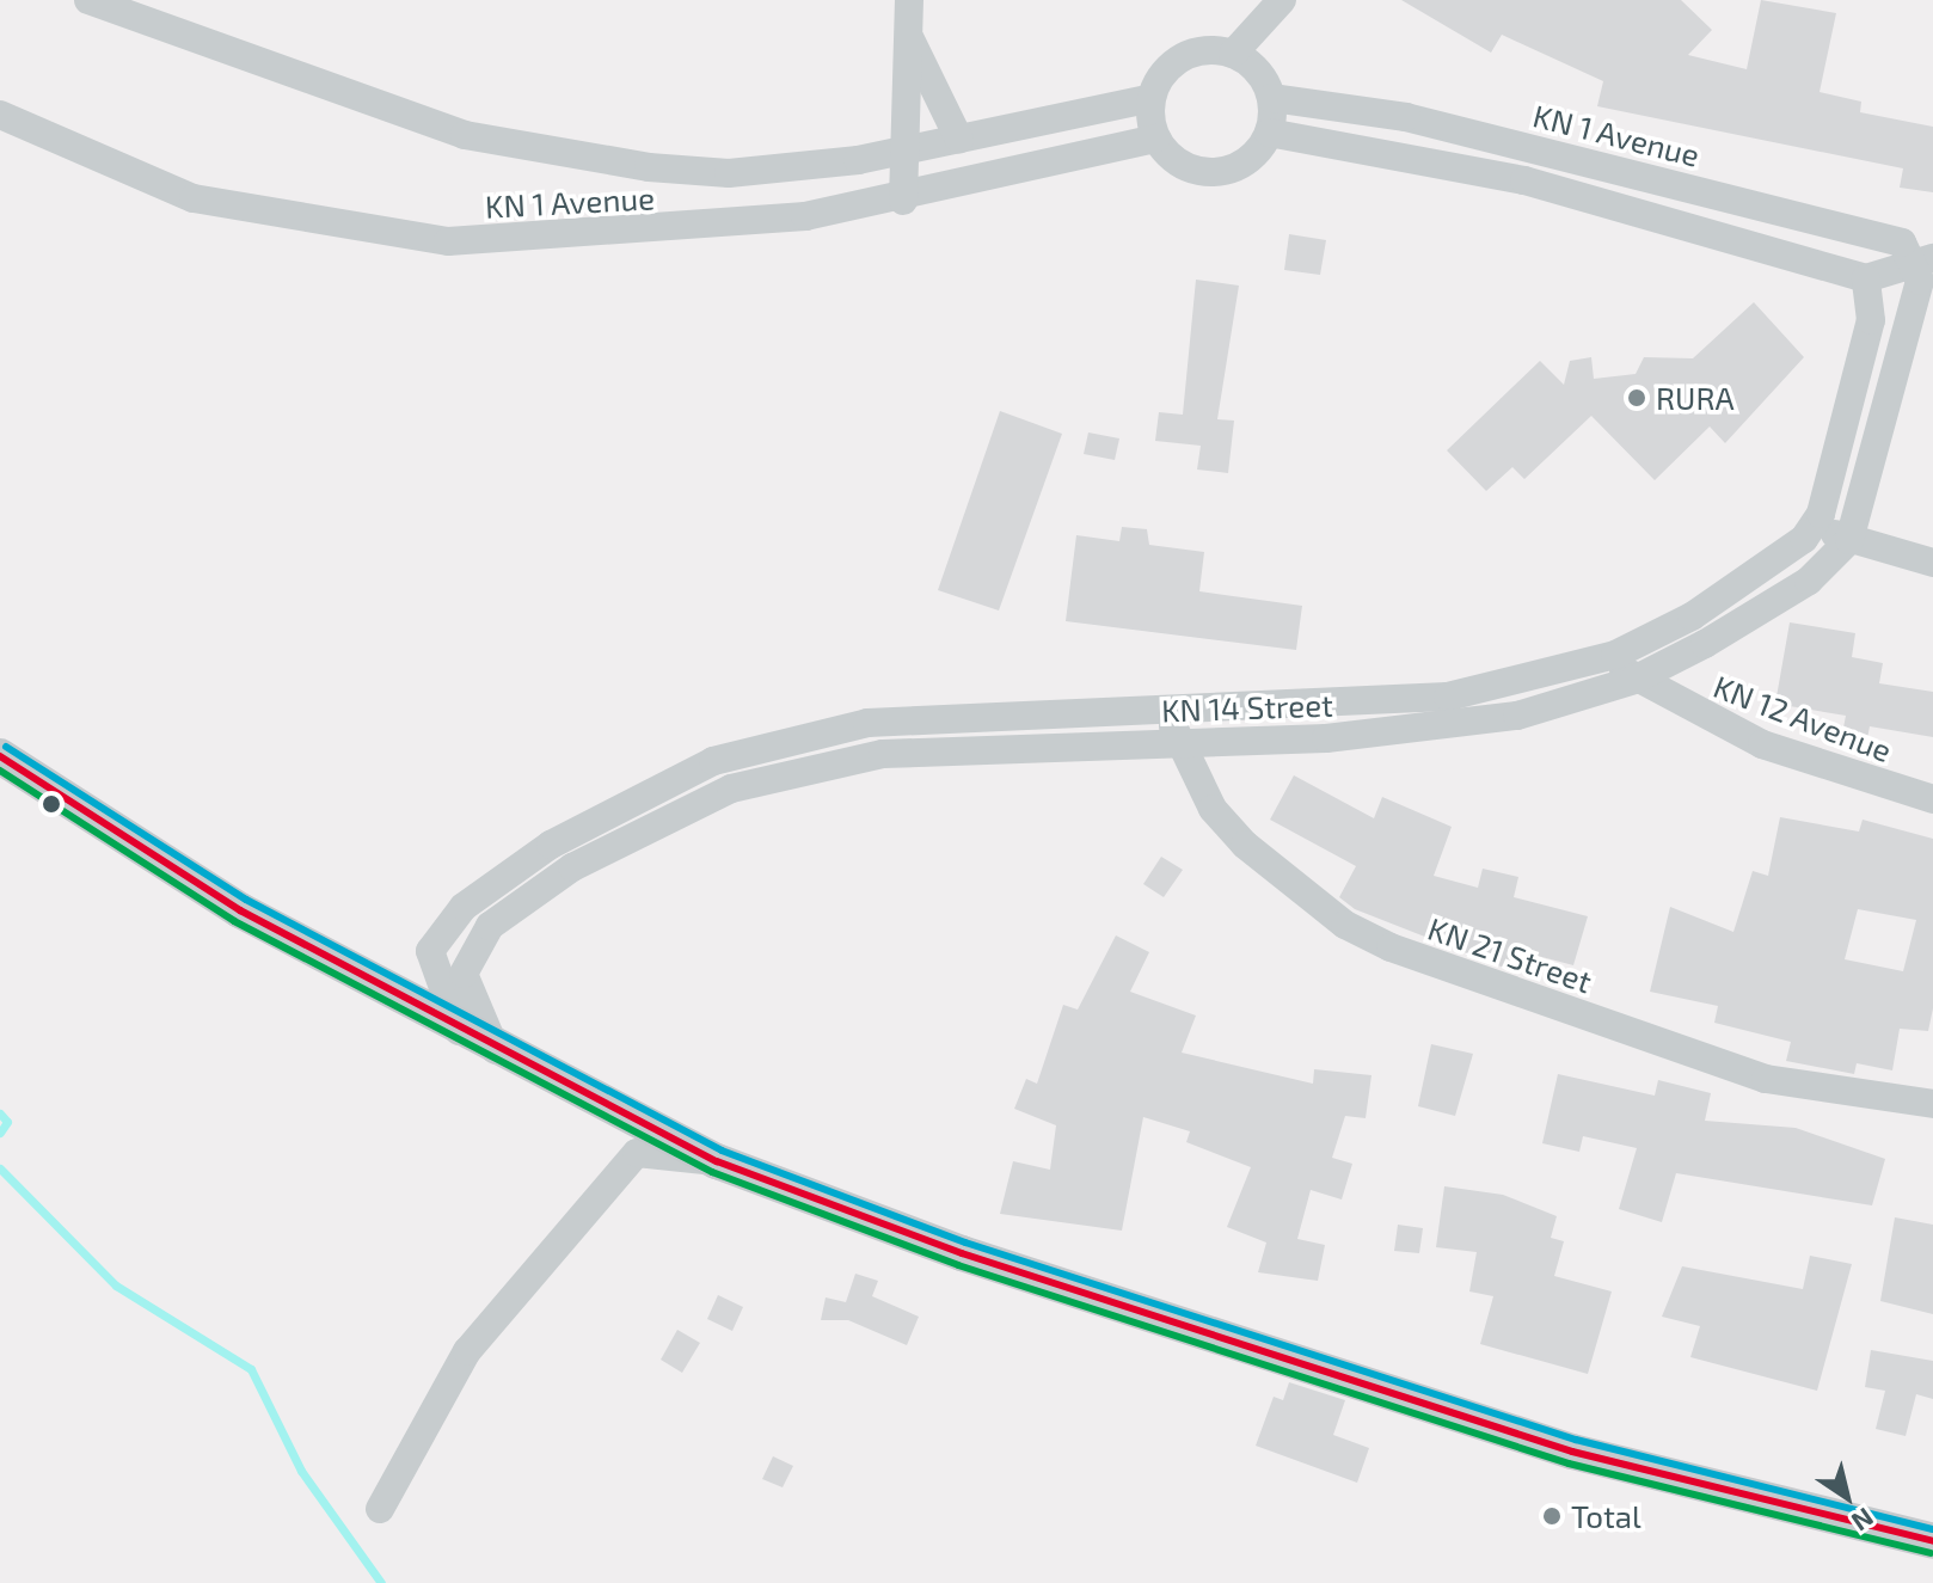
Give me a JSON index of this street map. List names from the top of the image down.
{
  "streets": {
    "street": [
      "KN 1 Avenue",
      "KN 14 Street",
      "KN 12 Avenue",
      "KN 21 Street"
    ]
  },
  "crossings": [
    ["KN 14 Street", "KN 12 Avenue"],
    ["KN 14 Street", "KN 21 Street"]
  ],
  "places": ["RURA", "Total"],
  "north": "bottom right"
}
